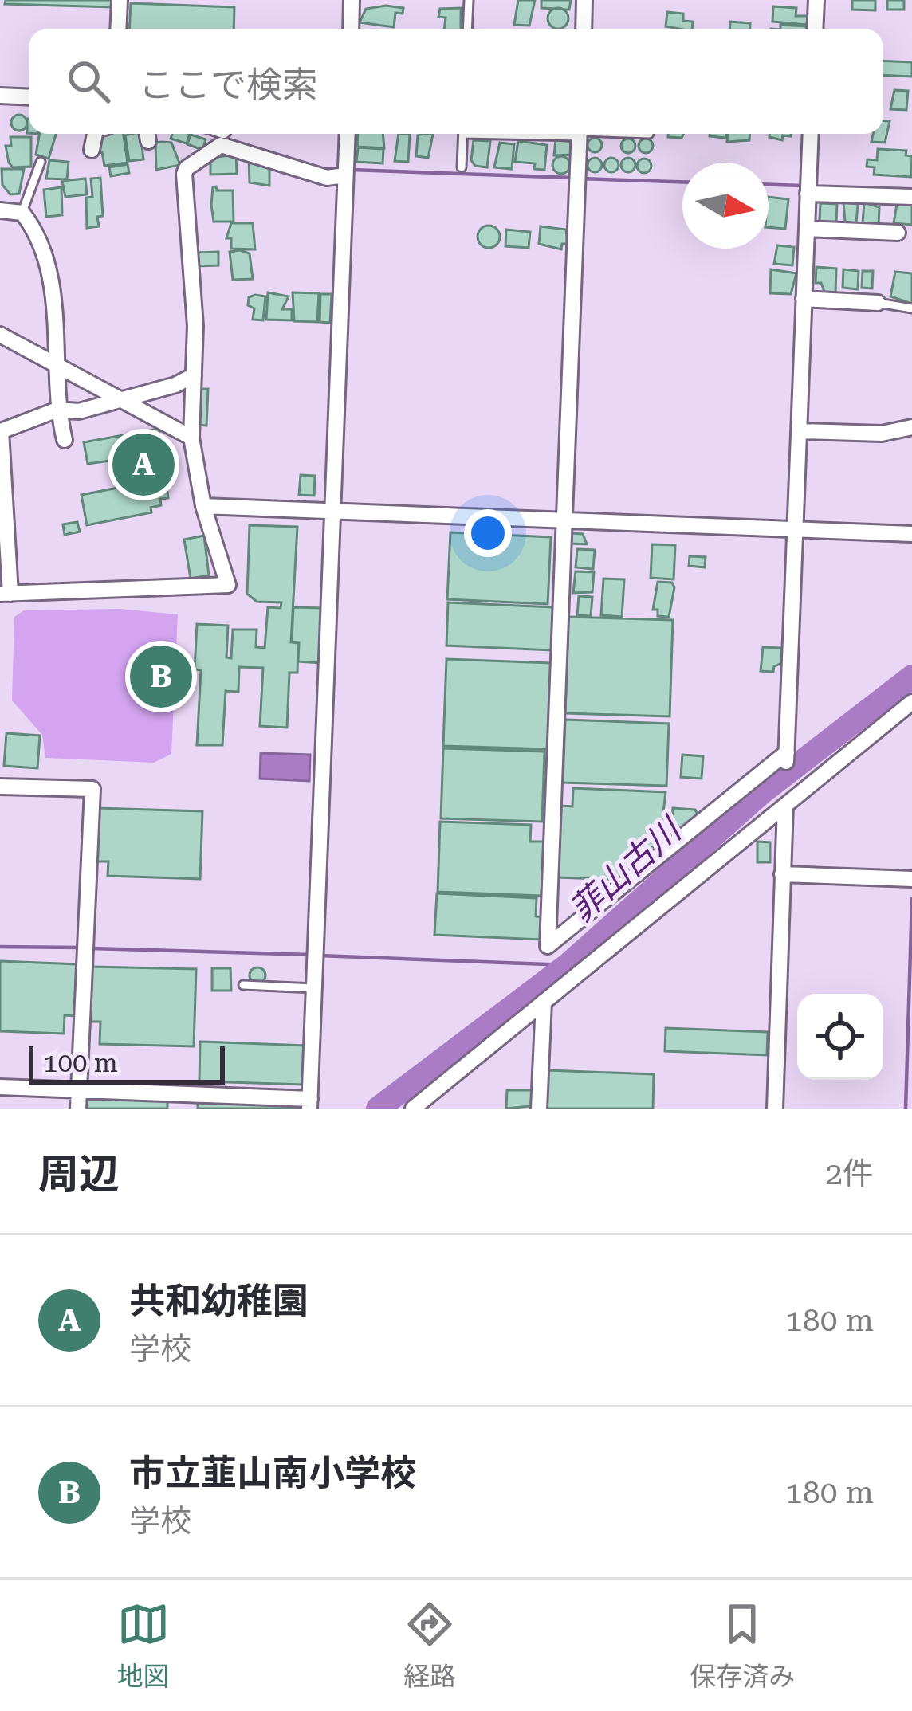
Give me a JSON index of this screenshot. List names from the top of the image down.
{
  "water": ["菲山古川"],
  "scale_bar": "100 m",
  "north": "right",
  "page": {
    "search": "ここで検索",
    "pins": ["A", "B"],
    "scale": "100 m",
    "heading": ["周辺", "2件"],
    "list": [
      {
        "mark": "A",
        "name": "共和幼稚園",
        "note": "学校",
        "value": "180 m"
      },
      {
        "mark": "B",
        "name": "市立韮山南小学校",
        "note": "学校",
        "value": "180 m"
      }
    ],
    "nav": ["地図", "経路", "保存済み"]
  }
}
